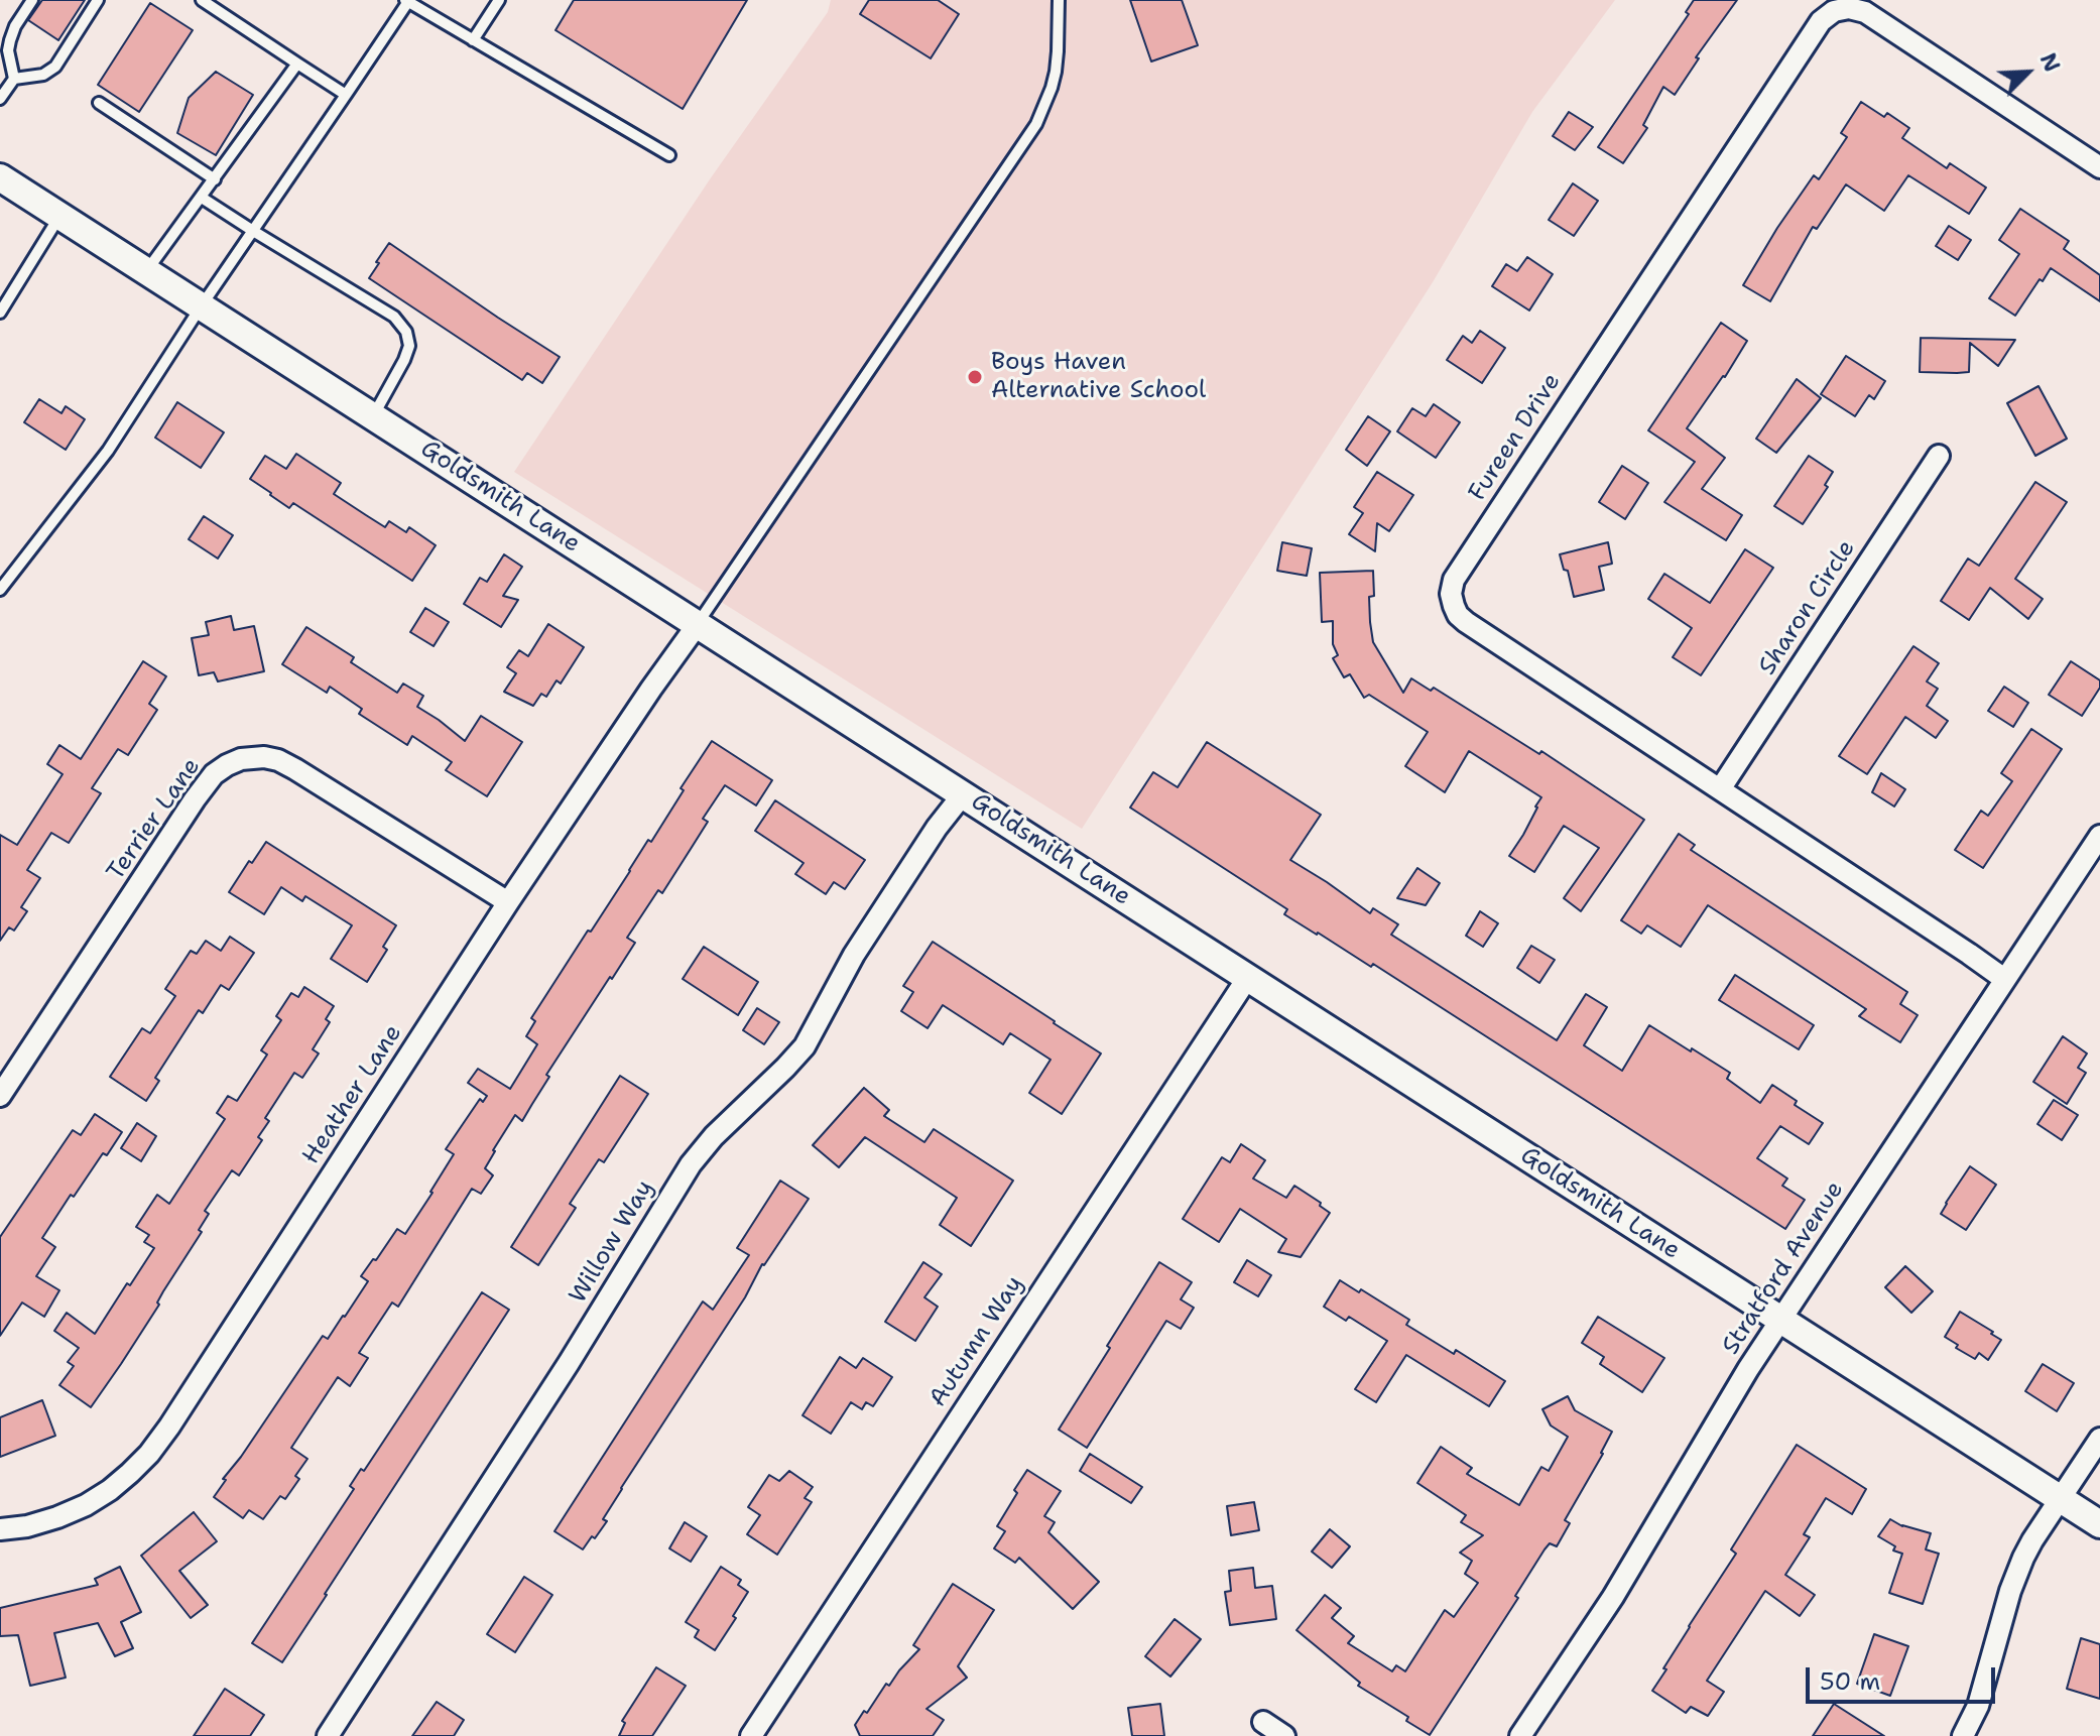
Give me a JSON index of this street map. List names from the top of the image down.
{
  "streets": {
    "street": [
      "Fureen Drive",
      "Goldsmith Lane",
      "Sharon Circle",
      "Terrier Lane",
      "Heather Lane",
      "Willow Way",
      "Stratford Avenue",
      "Autumn Way"
    ]
  },
  "crossings": [
    ["Fureen Drive", "Sharon Circle"],
    ["Fureen Drive", "Stratford Avenue"],
    ["Goldsmith Lane", "Heather Lane"],
    ["Goldsmith Lane", "Willow Way"],
    ["Goldsmith Lane", "Stratford Avenue"],
    ["Goldsmith Lane", "Autumn Way"],
    ["Terrier Lane", "Heather Lane"]
  ],
  "places": ["Boys Haven Alternative School"],
  "scale_bar": "50 m",
  "north": "top right"
}
